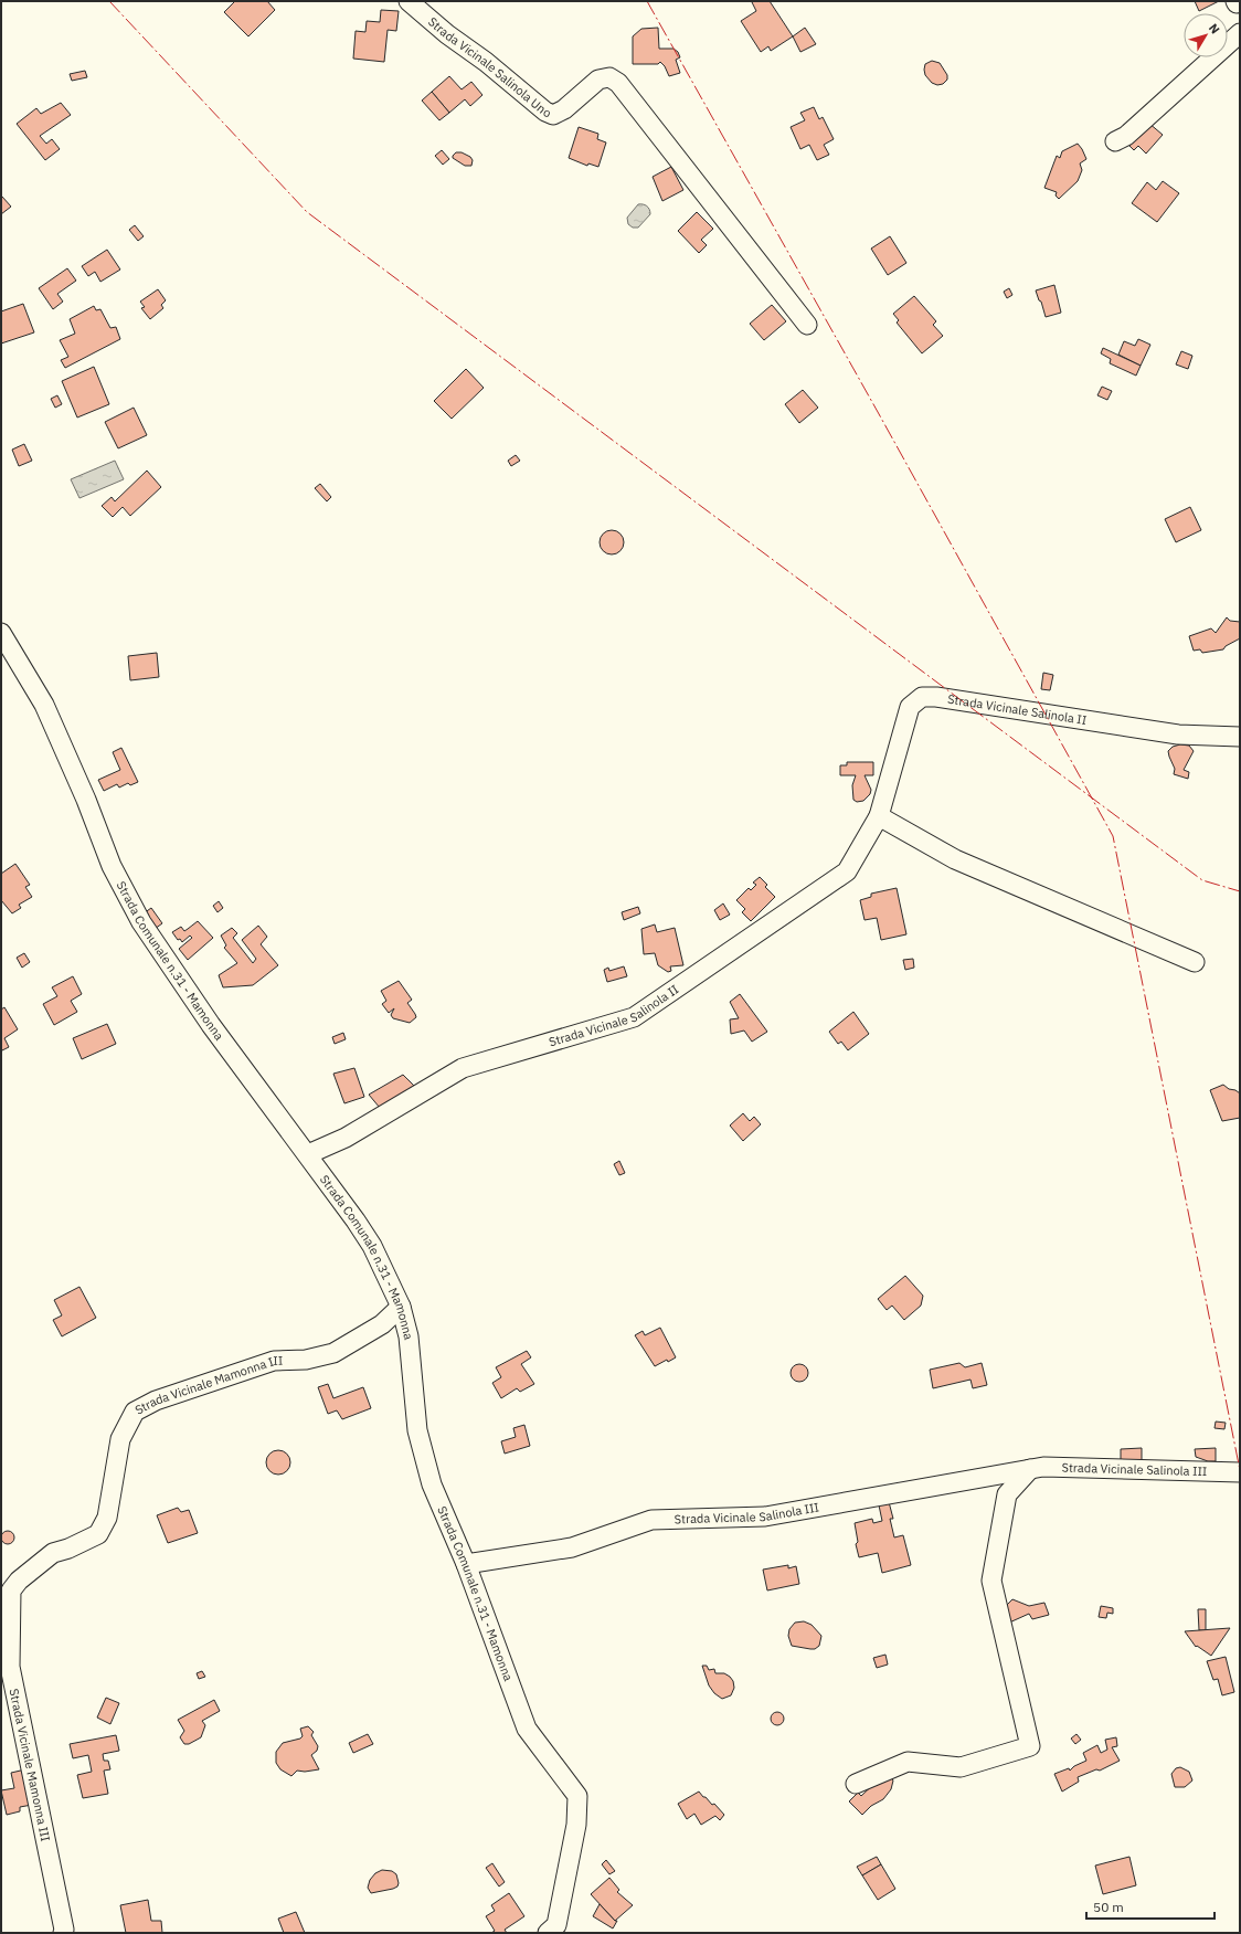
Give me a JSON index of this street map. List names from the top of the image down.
{
  "streets": {
    "street": [
      "Strada Vicinale Salinola Uno",
      "Strada Vicinale Salinola II",
      "Strada Comunale n.31 - Mamonna",
      "Strada Vicinale Mamonna III",
      "Strada Vicinale Salinola III"
    ]
  },
  "crossings": [
    ["Strada Vicinale Salinola II", "Strada Comunale n.31 - Mamonna"],
    ["Strada Comunale n.31 - Mamonna", "Strada Vicinale Mamonna III"],
    ["Strada Comunale n.31 - Mamonna", "Strada Vicinale Salinola III"]
  ],
  "scale_bar": "50 m",
  "north": "top right"
}
